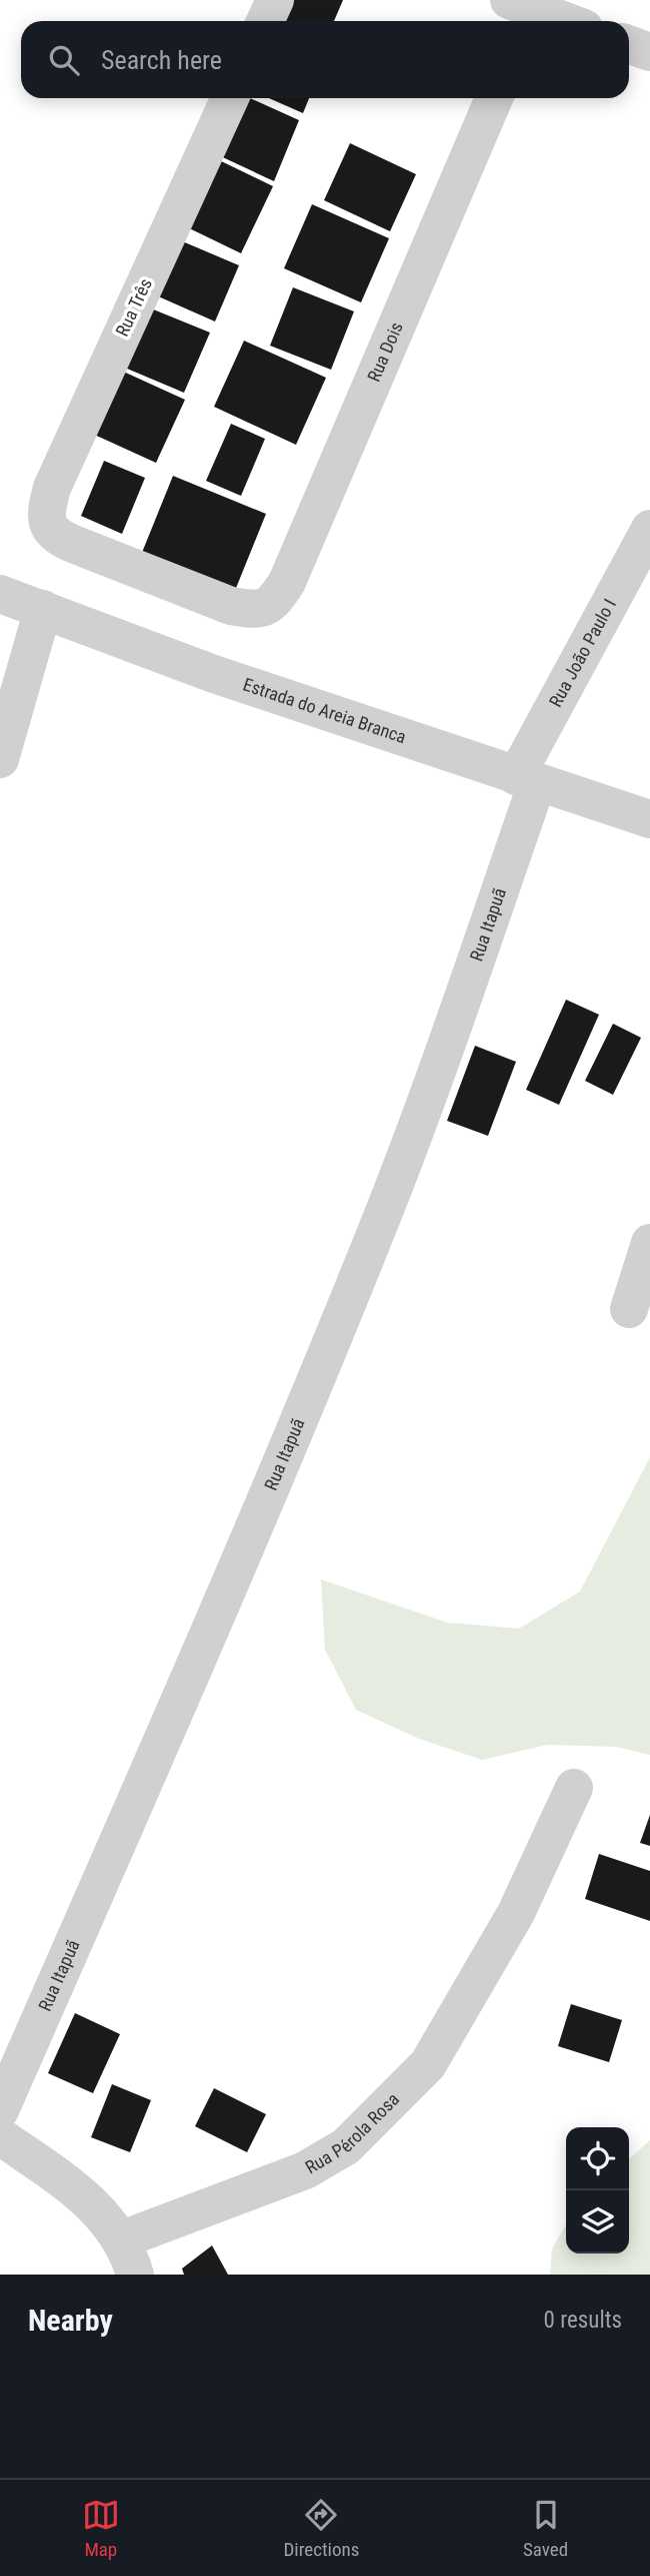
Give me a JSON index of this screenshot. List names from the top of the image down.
{
  "streets": {
    "street": [
      "Rua Três",
      "Rua Dois",
      "Rua João Paulo I",
      "Estrada do Areia Branca",
      "Rua Itapuã",
      "Rua Pérola Rosa"
    ]
  },
  "crossings": [
    ["Rua Três", "Rua Dois"],
    ["Rua João Paulo I", "Estrada do Areia Branca"],
    ["Rua João Paulo I", "Rua Itapuã"],
    ["Estrada do Areia Branca", "Rua Itapuã"]
  ],
  "page": {
    "search": "Search here",
    "heading": ["Nearby", "0 results"],
    "nav": ["Map", "Directions", "Saved"]
  }
}
